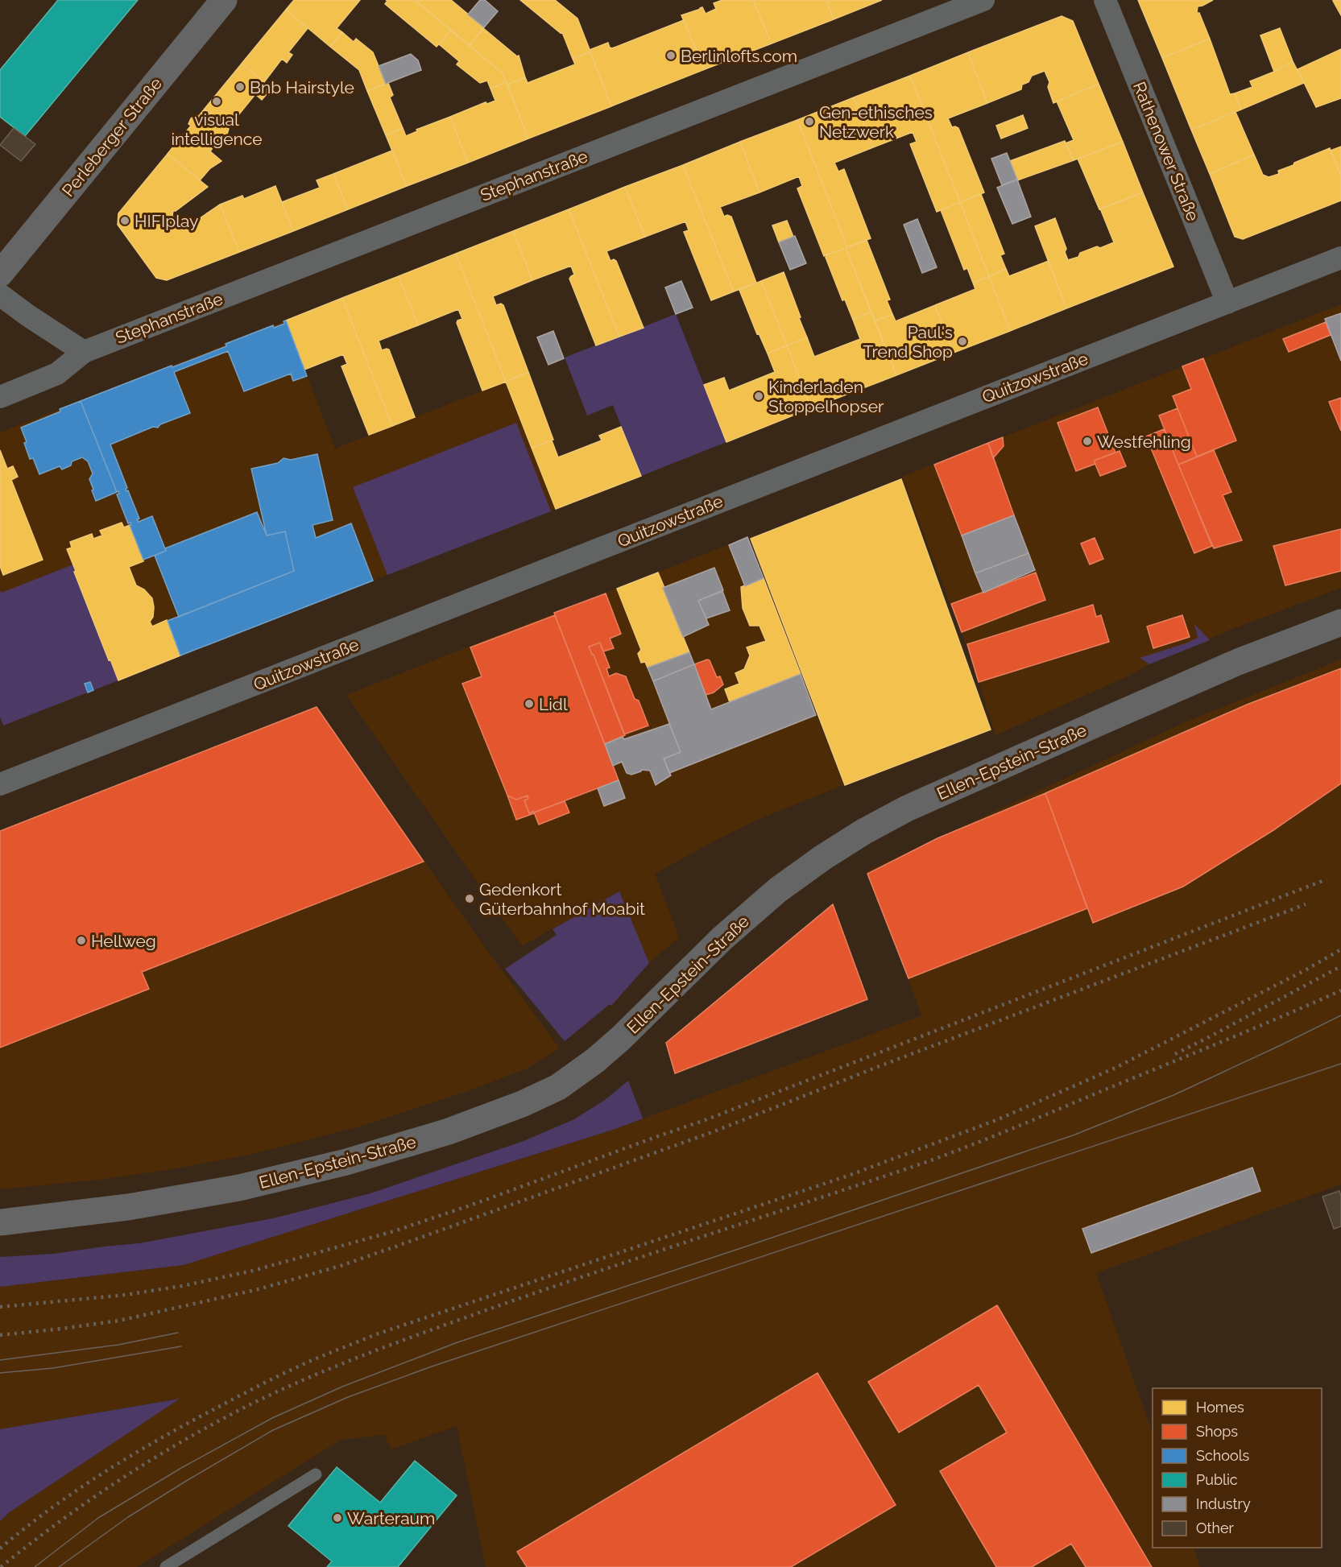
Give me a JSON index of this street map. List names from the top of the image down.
{
  "streets": {
    "main road": ["Perleberger Straße", "Ellen-Epstein-Straße"],
    "street": ["Rathenower Straße", "Stephanstraße", "Quitzowstraße"]
  },
  "crossings": [
    ["Rathenower Straße", "Quitzowstraße"]
  ],
  "places": [
    "Berlinlofts.com",
    "Bnb Hairstyle",
    "visual intelligence",
    "Gen-ethisches Netzwerk",
    "HIFIplay",
    "Paul's Trend Shop",
    "Kinderladen Stoppelhopser",
    "Westfehling",
    "Lidl",
    "Gedenkort Güterbahnhof Moabit",
    "Hellweg",
    "Warteraum"
  ],
  "legend": [
    "Homes",
    "Shops",
    "Schools",
    "Public",
    "Industry",
    "Other"
  ]
}
